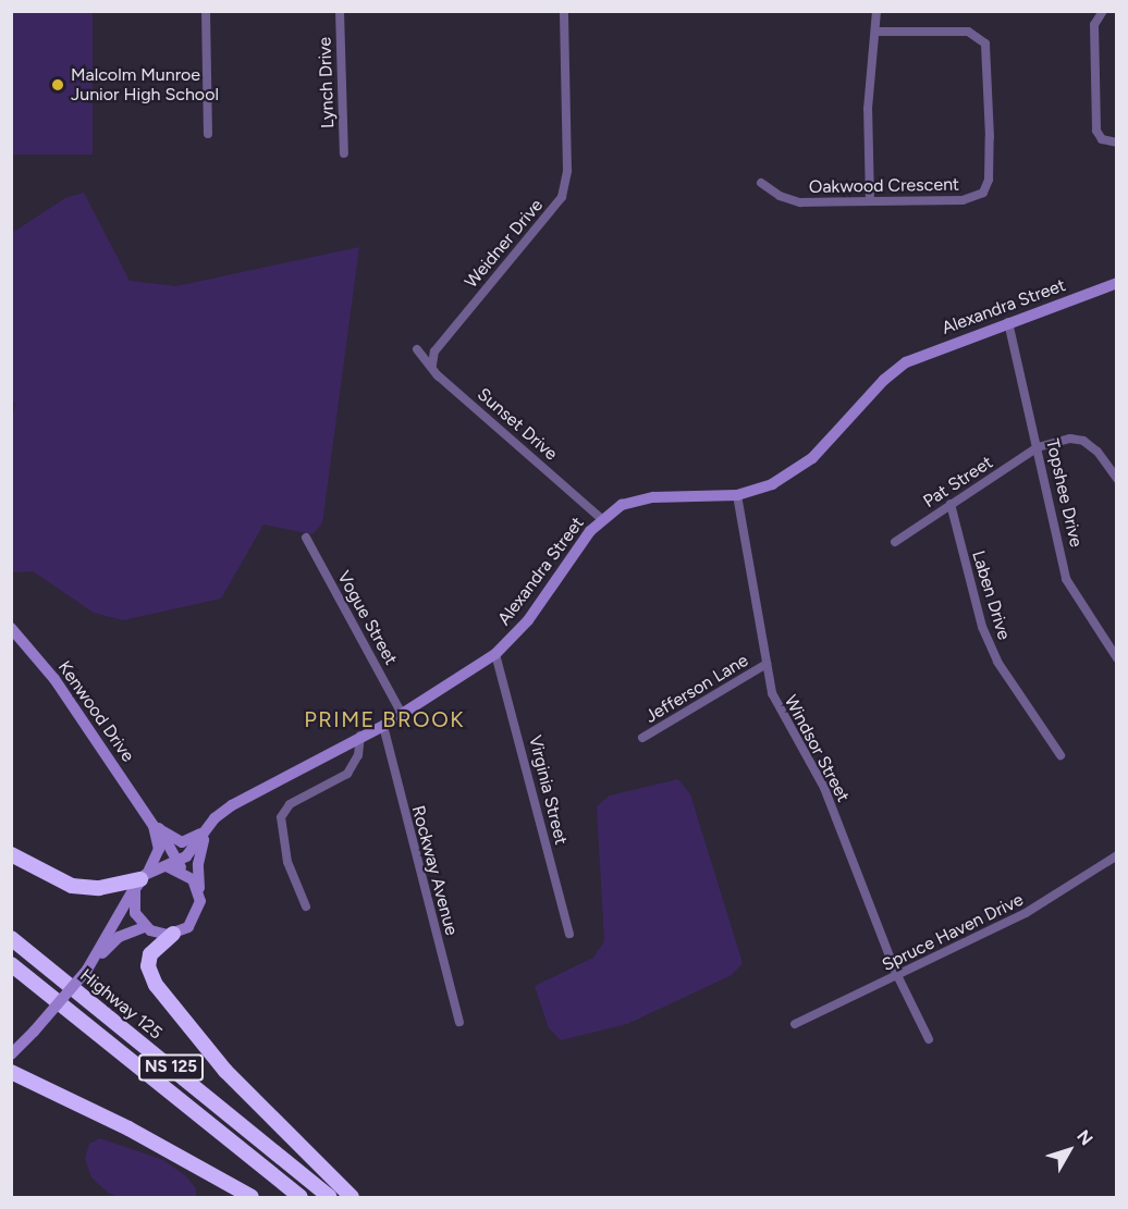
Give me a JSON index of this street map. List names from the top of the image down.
{
  "streets": {
    "highway": ["Highway 125", "NS 125"],
    "main road": ["Alexandra Street", "Kenwood Drive"],
    "street": [
      "Lynch Drive",
      "Oakwood Crescent",
      "Weidner Drive",
      "Sunset Drive",
      "Pat Street",
      "Topshee Drive",
      "Laben Drive",
      "Vogue Street",
      "Jefferson Lane",
      "Windsor Street",
      "Virginia Street",
      "Rockway Avenue",
      "Spruce Haven Drive"
    ]
  },
  "crossings": [
    ["Weidner Drive", "Sunset Drive"],
    ["Alexandra Street", "Sunset Drive"],
    ["Alexandra Street", "Topshee Drive"],
    ["Alexandra Street", "Vogue Street"],
    ["Alexandra Street", "Kenwood Drive"],
    ["Alexandra Street", "Windsor Street"],
    ["Alexandra Street", "Virginia Street"],
    ["Alexandra Street", "Rockway Avenue"],
    ["Pat Street", "Topshee Drive"],
    ["Pat Street", "Laben Drive"],
    ["Jefferson Lane", "Windsor Street"],
    ["Windsor Street", "Spruce Haven Drive"]
  ],
  "districts": ["PRIME BROOK"],
  "places": ["Malcolm Munroe Junior High School"],
  "north": "top right"
}
